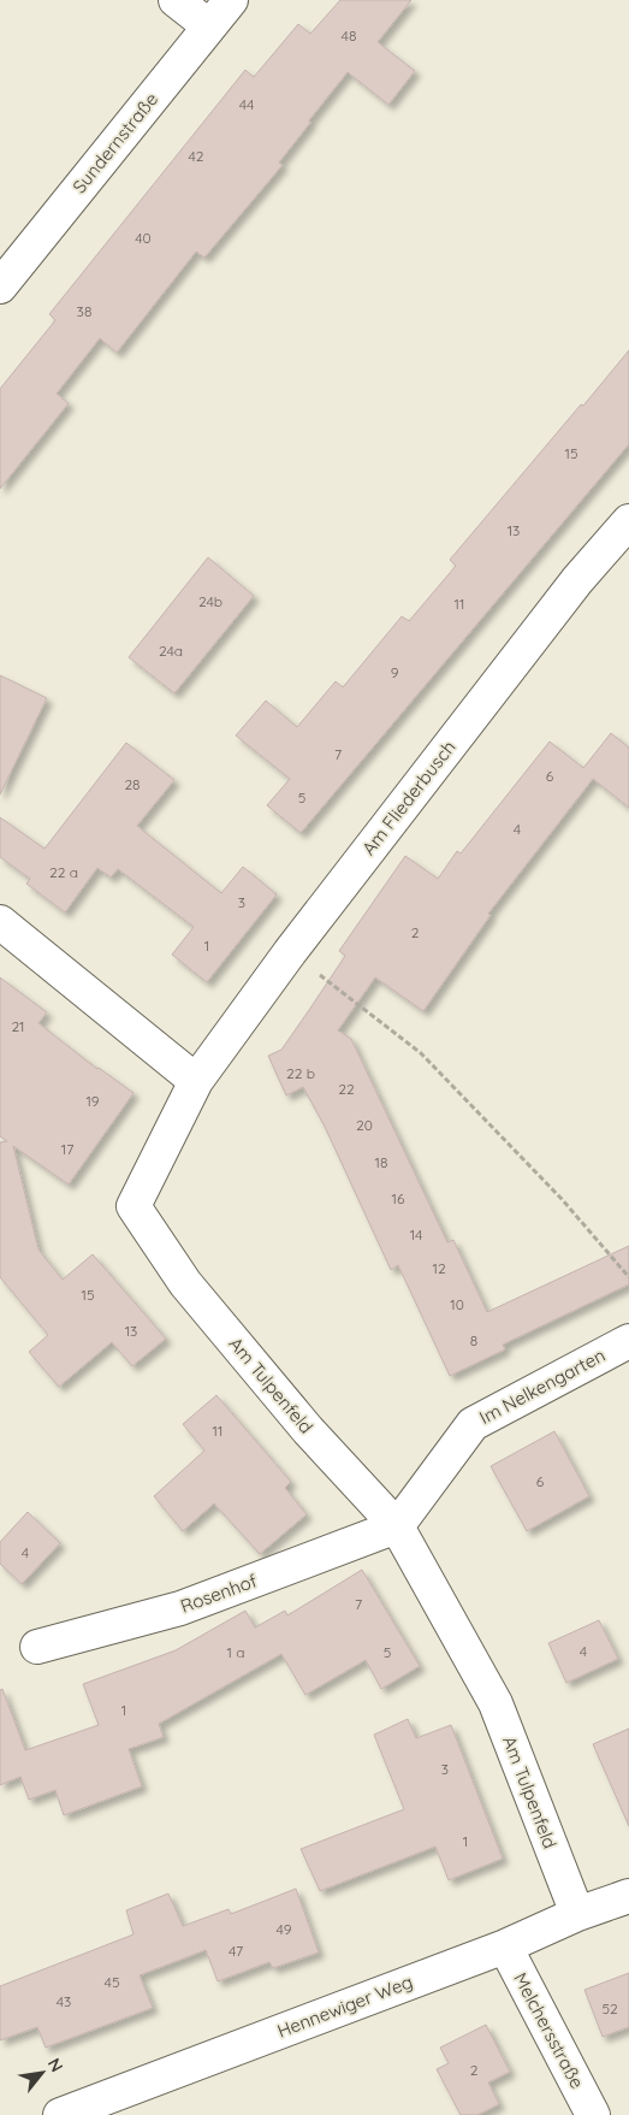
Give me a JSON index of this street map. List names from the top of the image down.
{
  "streets": {
    "street": [
      "Sundernstraße",
      "Am Fliederbusch",
      "Am Tulpenfeld",
      "Im Nelkengarten",
      "Rosenhof",
      "Hennewiger Weg",
      "Melchersstraße"
    ]
  },
  "crossings": [
    ["Am Fliederbusch", "Am Tulpenfeld"],
    ["Am Tulpenfeld", "Im Nelkengarten"],
    ["Am Tulpenfeld", "Rosenhof"],
    ["Am Tulpenfeld", "Hennewiger Weg"],
    ["Im Nelkengarten", "Rosenhof"],
    ["Hennewiger Weg", "Melchersstraße"]
  ],
  "house_numbers": [
    "48",
    "44",
    "42",
    "40",
    "38",
    "15",
    "13",
    "24b",
    "11",
    "24a",
    "9",
    "7",
    "6",
    "28",
    "5",
    "4",
    "22 a",
    "3",
    "2",
    "1",
    "21",
    "22 b",
    "22",
    "19",
    "20",
    "17",
    "18",
    "16",
    "14",
    "12",
    "15",
    "10",
    "13",
    "8",
    "11",
    "6",
    "4",
    "7",
    "4",
    "1 a",
    "5",
    "1",
    "3",
    "1",
    "49",
    "47",
    "45",
    "43",
    "52",
    "2"
  ],
  "north": "top right"
}
